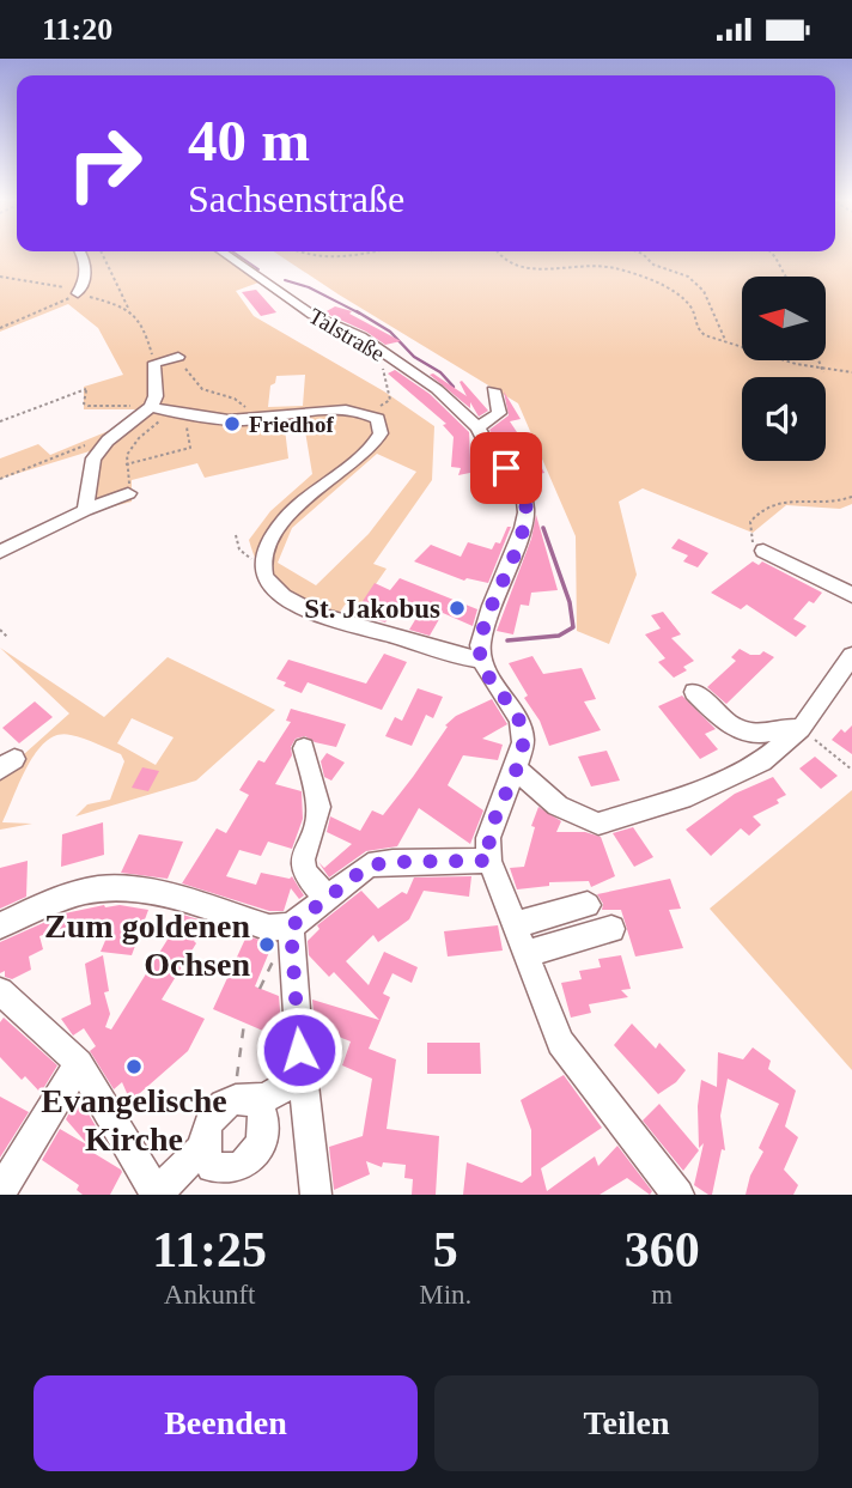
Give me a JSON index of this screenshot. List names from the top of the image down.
{
  "streets": {
    "street": ["Talstraße"]
  },
  "places": [
    "Friedhof",
    "St. Jakobus",
    "Zum goldenen Ochsen",
    "Evangelische Kirche"
  ],
  "north": "left",
  "page": {
    "status": "11:20",
    "turn": ["40 m", "Sachsenstraße"],
    "eta": [
      "11:25",
      "Ankunft",
      "5",
      "Min.",
      "360",
      "m"
    ],
    "buttons": ["Beenden", "Teilen"]
  }
}
